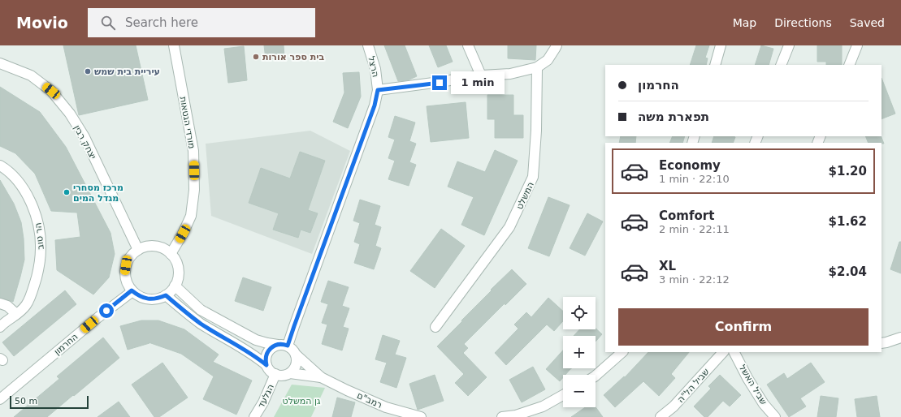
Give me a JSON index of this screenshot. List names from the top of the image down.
{
  "streets": {
    "street": [
      "הרצל",
      "מורדי הגטאות",
      "יצחק רבין",
      "המשלט",
      "הר טוב",
      "החרמון",
      "שביל האשל",
      "שביל הל\"ה",
      "הגלעד",
      "רמב\"ם"
    ]
  },
  "crossings": [
    ["הרצל", "הגלעד"],
    ["הרצל", "רמב\"ם"],
    ["מורדי הגטאות", "יצחק רבין"],
    ["מורדי הגטאות", "החרמון"],
    ["יצחק רבין", "החרמון"],
    ["הגלעד", "רמב\"ם"]
  ],
  "parks": ["גן המשלט"],
  "places": ["בית ספר אורות", "עיריית בית שמש", "מרכז מסחרי מגדל המים"],
  "scale_bar": "50 m",
  "page": {
    "header": "Movio",
    "search": "Search here",
    "nav": ["Map", "Directions", "Saved"],
    "banner": ["החרמון", "תפארת משה"],
    "bubble": "1 min",
    "list": [
      {
        "name": "Economy",
        "note": "1 min · 22:10",
        "value": "$1.20"
      },
      {
        "name": "Comfort",
        "note": "2 min · 22:11",
        "value": "$1.62"
      },
      {
        "name": "XL",
        "note": "3 min · 22:12",
        "value": "$2.04"
      }
    ],
    "map_buttons": ["+", "−"],
    "buttons": "Confirm",
    "scale": "50 m"
  }
}
